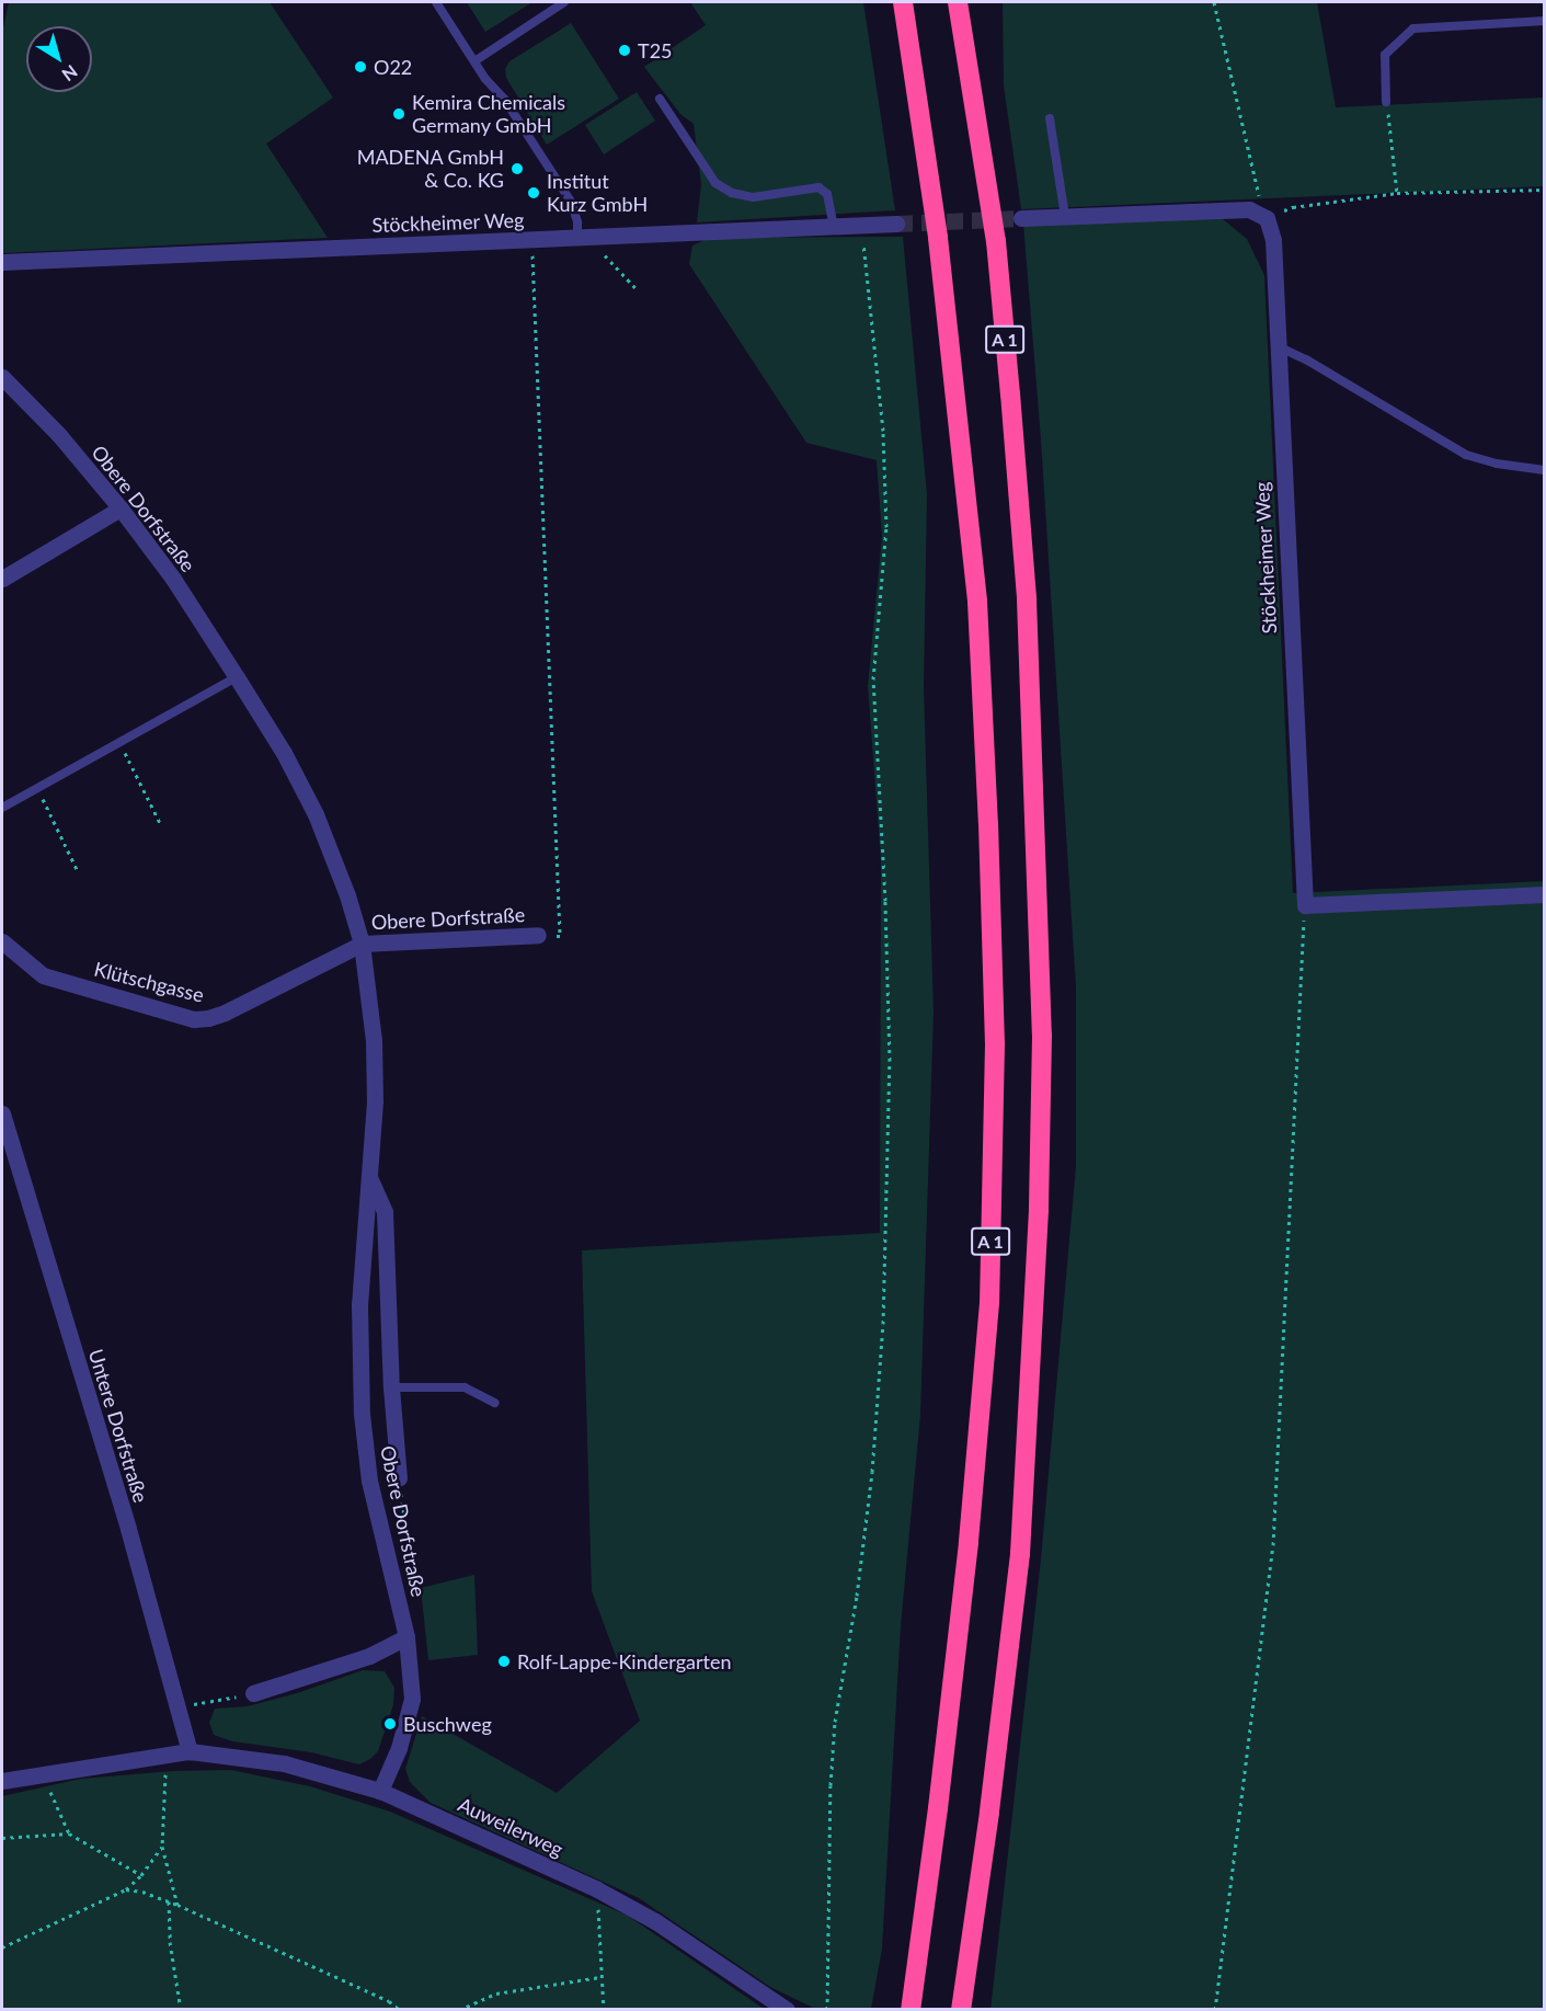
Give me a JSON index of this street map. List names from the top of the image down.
{
  "streets": {
    "highway": ["A 1"],
    "street": [
      "Stöckheimer Weg",
      "Obere Dorfstraße",
      "Klütschgasse",
      "Untere Dorfstraße",
      "Auweilerweg"
    ]
  },
  "crossings": [
    ["Obere Dorfstraße", "Klütschgasse"],
    ["Obere Dorfstraße", "Auweilerweg"],
    ["Untere Dorfstraße", "Auweilerweg"]
  ],
  "places": [
    "T25",
    "O22",
    "Kemira Chemicals Germany GmbH",
    "MADENA GmbH & Co. KG",
    "Institut Kurz GmbH",
    "Rolf-Lappe-Kindergarten",
    "Buschweg"
  ],
  "north": "bottom right"
}
